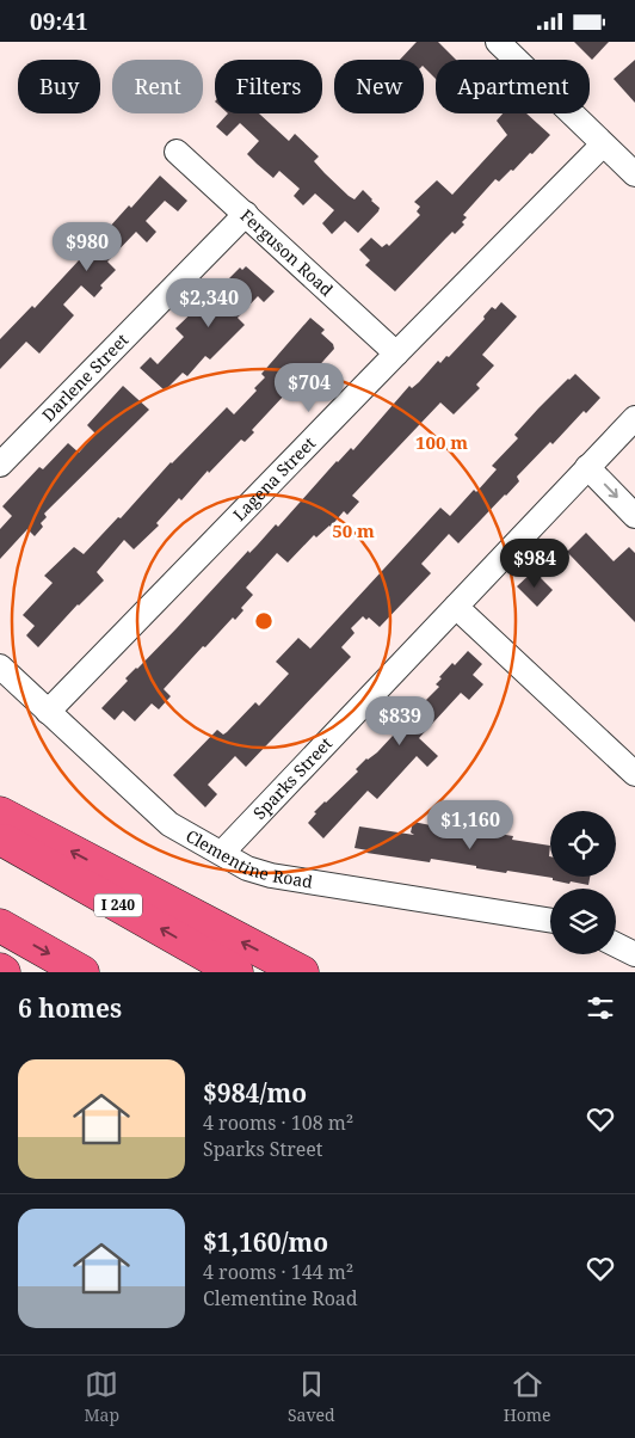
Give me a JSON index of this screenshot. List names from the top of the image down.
{
  "streets": {
    "highway": ["I 240"],
    "street": [
      "Ferguson Road",
      "Darlene Street",
      "Lagena Street",
      "Sparks Street",
      "Clementine Road"
    ]
  },
  "crossings": [
    ["Ferguson Road", "Darlene Street"],
    ["Ferguson Road", "Lagena Street"],
    ["Lagena Street", "Clementine Road"],
    ["Sparks Street", "Clementine Road"]
  ],
  "page": {
    "status": "09:41",
    "chip": [
      "Buy",
      "Rent",
      "Filters",
      "New",
      "Apartment"
    ],
    "price": [
      "$980",
      "$2,340",
      "$704",
      "$984",
      "$839",
      "$1,160"
    ],
    "heading": "6 homes",
    "list": [
      {
        "name": "$984/mo",
        "note": "4 rooms · 108 m² · Sparks Street"
      },
      {
        "name": "$1,160/mo",
        "note": "4 rooms · 144 m² · Clementine Road"
      }
    ],
    "tabs": ["Map", "Saved", "Home"]
  },
  "rings": ["100 m", "50 m"]
}
